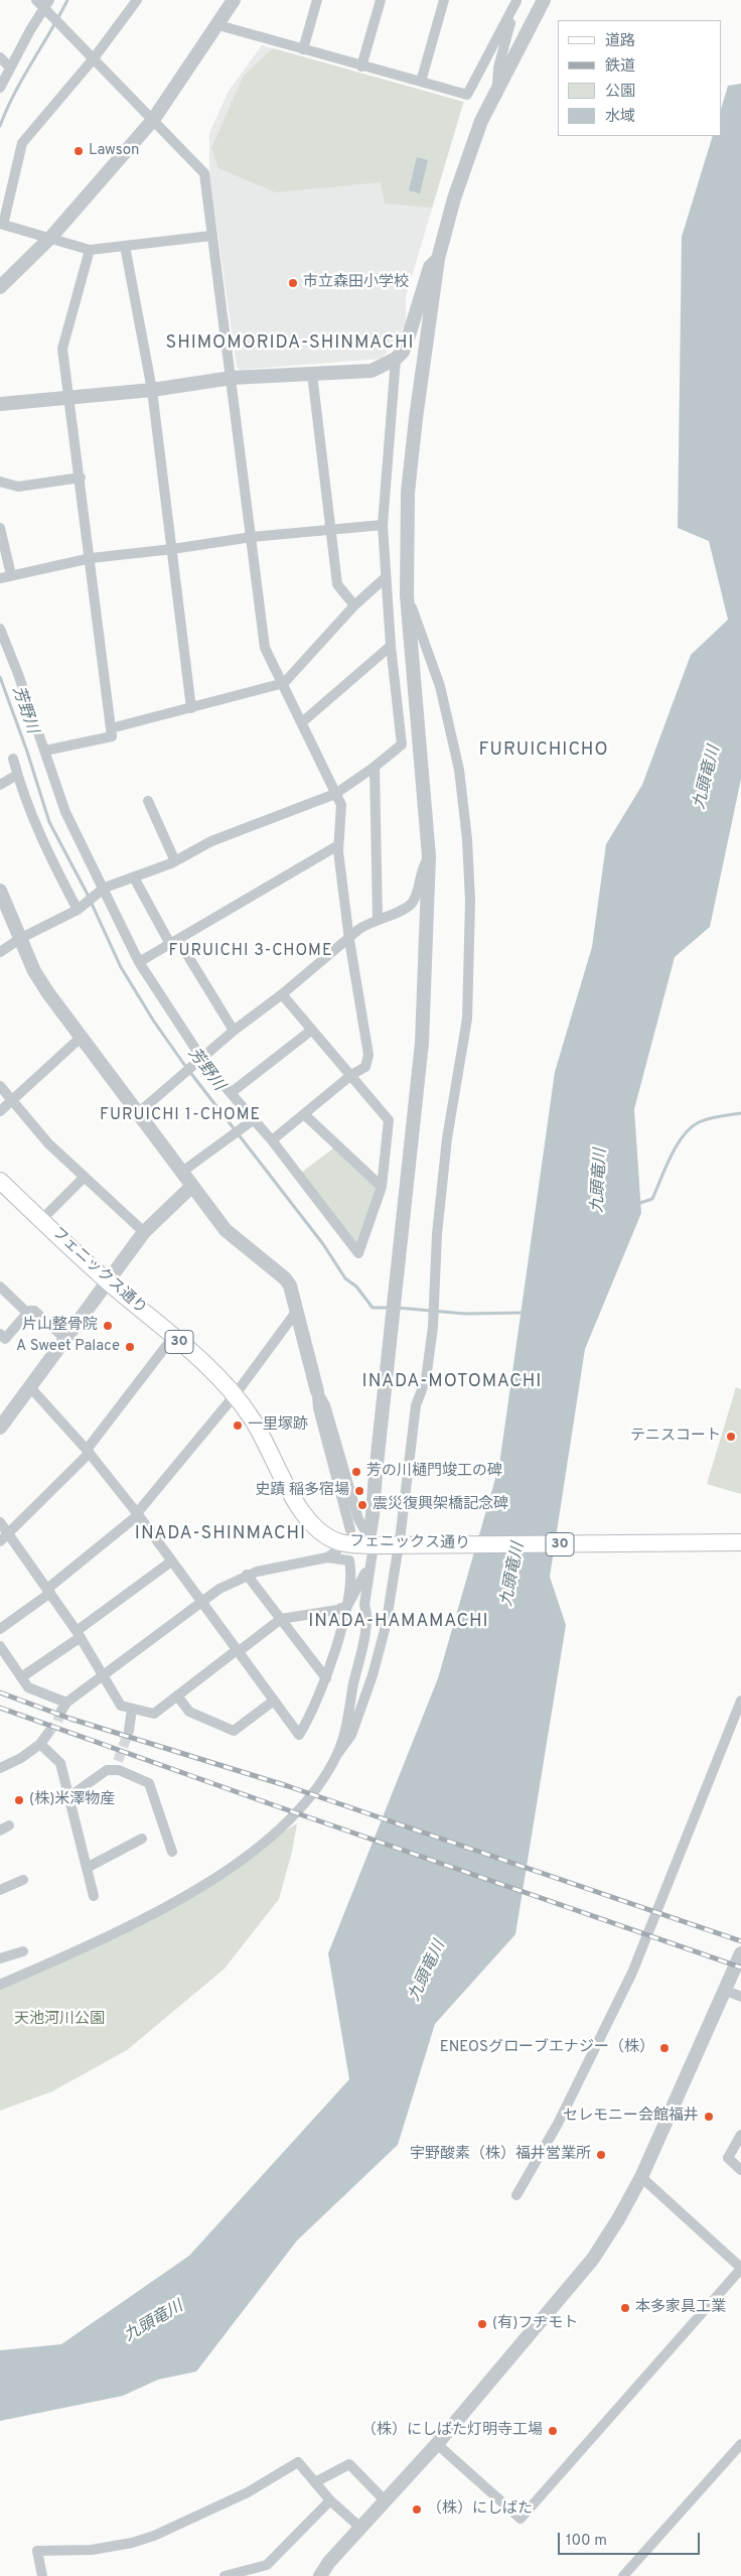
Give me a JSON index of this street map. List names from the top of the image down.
{
  "streets": {
    "main road": ["フェニックス通り", "30"]
  },
  "districts": [
    "SHIMOMORIDA-SHINMACHI",
    "FURUICHICHO",
    "FURUICHI 3-CHOME",
    "FURUICHI 1-CHOME",
    "INADA-MOTOMACHI",
    "INADA-SHINMACHI",
    "INADA-HAMAMACHI"
  ],
  "water": ["芳野川", "九頭竜川"],
  "parks": ["天池河川公園"],
  "places": [
    "Lawson",
    "市立森田小学校",
    "片山整骨院",
    "A Sweet Palace",
    "一里塚跡",
    "テニスコート",
    "芳の川樋門竣工の碑",
    "史蹟 稲多宿場",
    "震災復興架橋記念碑",
    "(株)米澤物産",
    "ENEOSグローブエナジー（株）",
    "セレモニー会館福井",
    "宇野酸素（株）福井営業所",
    "本多家具工業",
    "(有)フヂモト",
    "（株）にしばた灯明寺工場",
    "（株）にしばた"
  ],
  "legend": [
    "道路",
    "鉄道",
    "公園",
    "水域"
  ],
  "scale_bar": "100 m"
}
